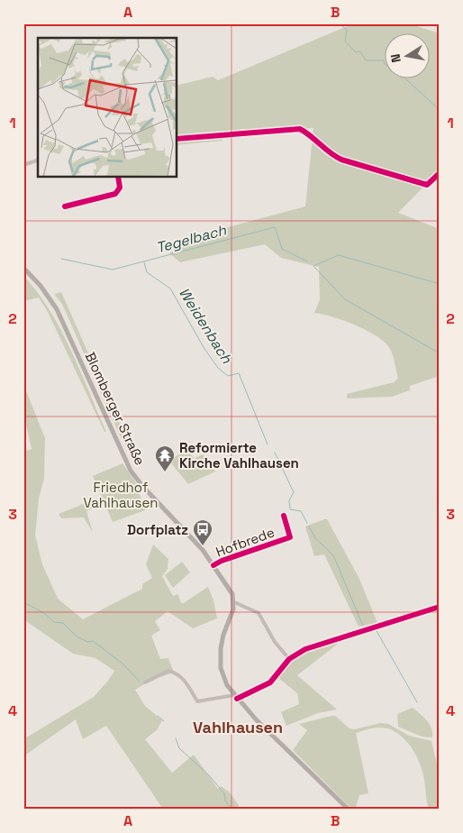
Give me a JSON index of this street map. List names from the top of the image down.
{
  "streets": {
    "main road": ["Blomberger Straße"],
    "street": ["Hofbrede"]
  },
  "crossings": [
    ["Blomberger Straße", "Hofbrede"]
  ],
  "districts": ["Vahlhausen"],
  "water": ["Tegelbach", "Weidenbach"],
  "parks": ["Friedhof Vahlhausen"],
  "places": {
    "temple": ["Reformierte Kirche Vahlhausen"],
    "bus stop": ["Dorfplatz"]
  },
  "north": "left",
  "grid": {
    "columns": ["A", "B"],
    "rows": [
      "1",
      "2",
      "3",
      "4"
    ]
  }
}
